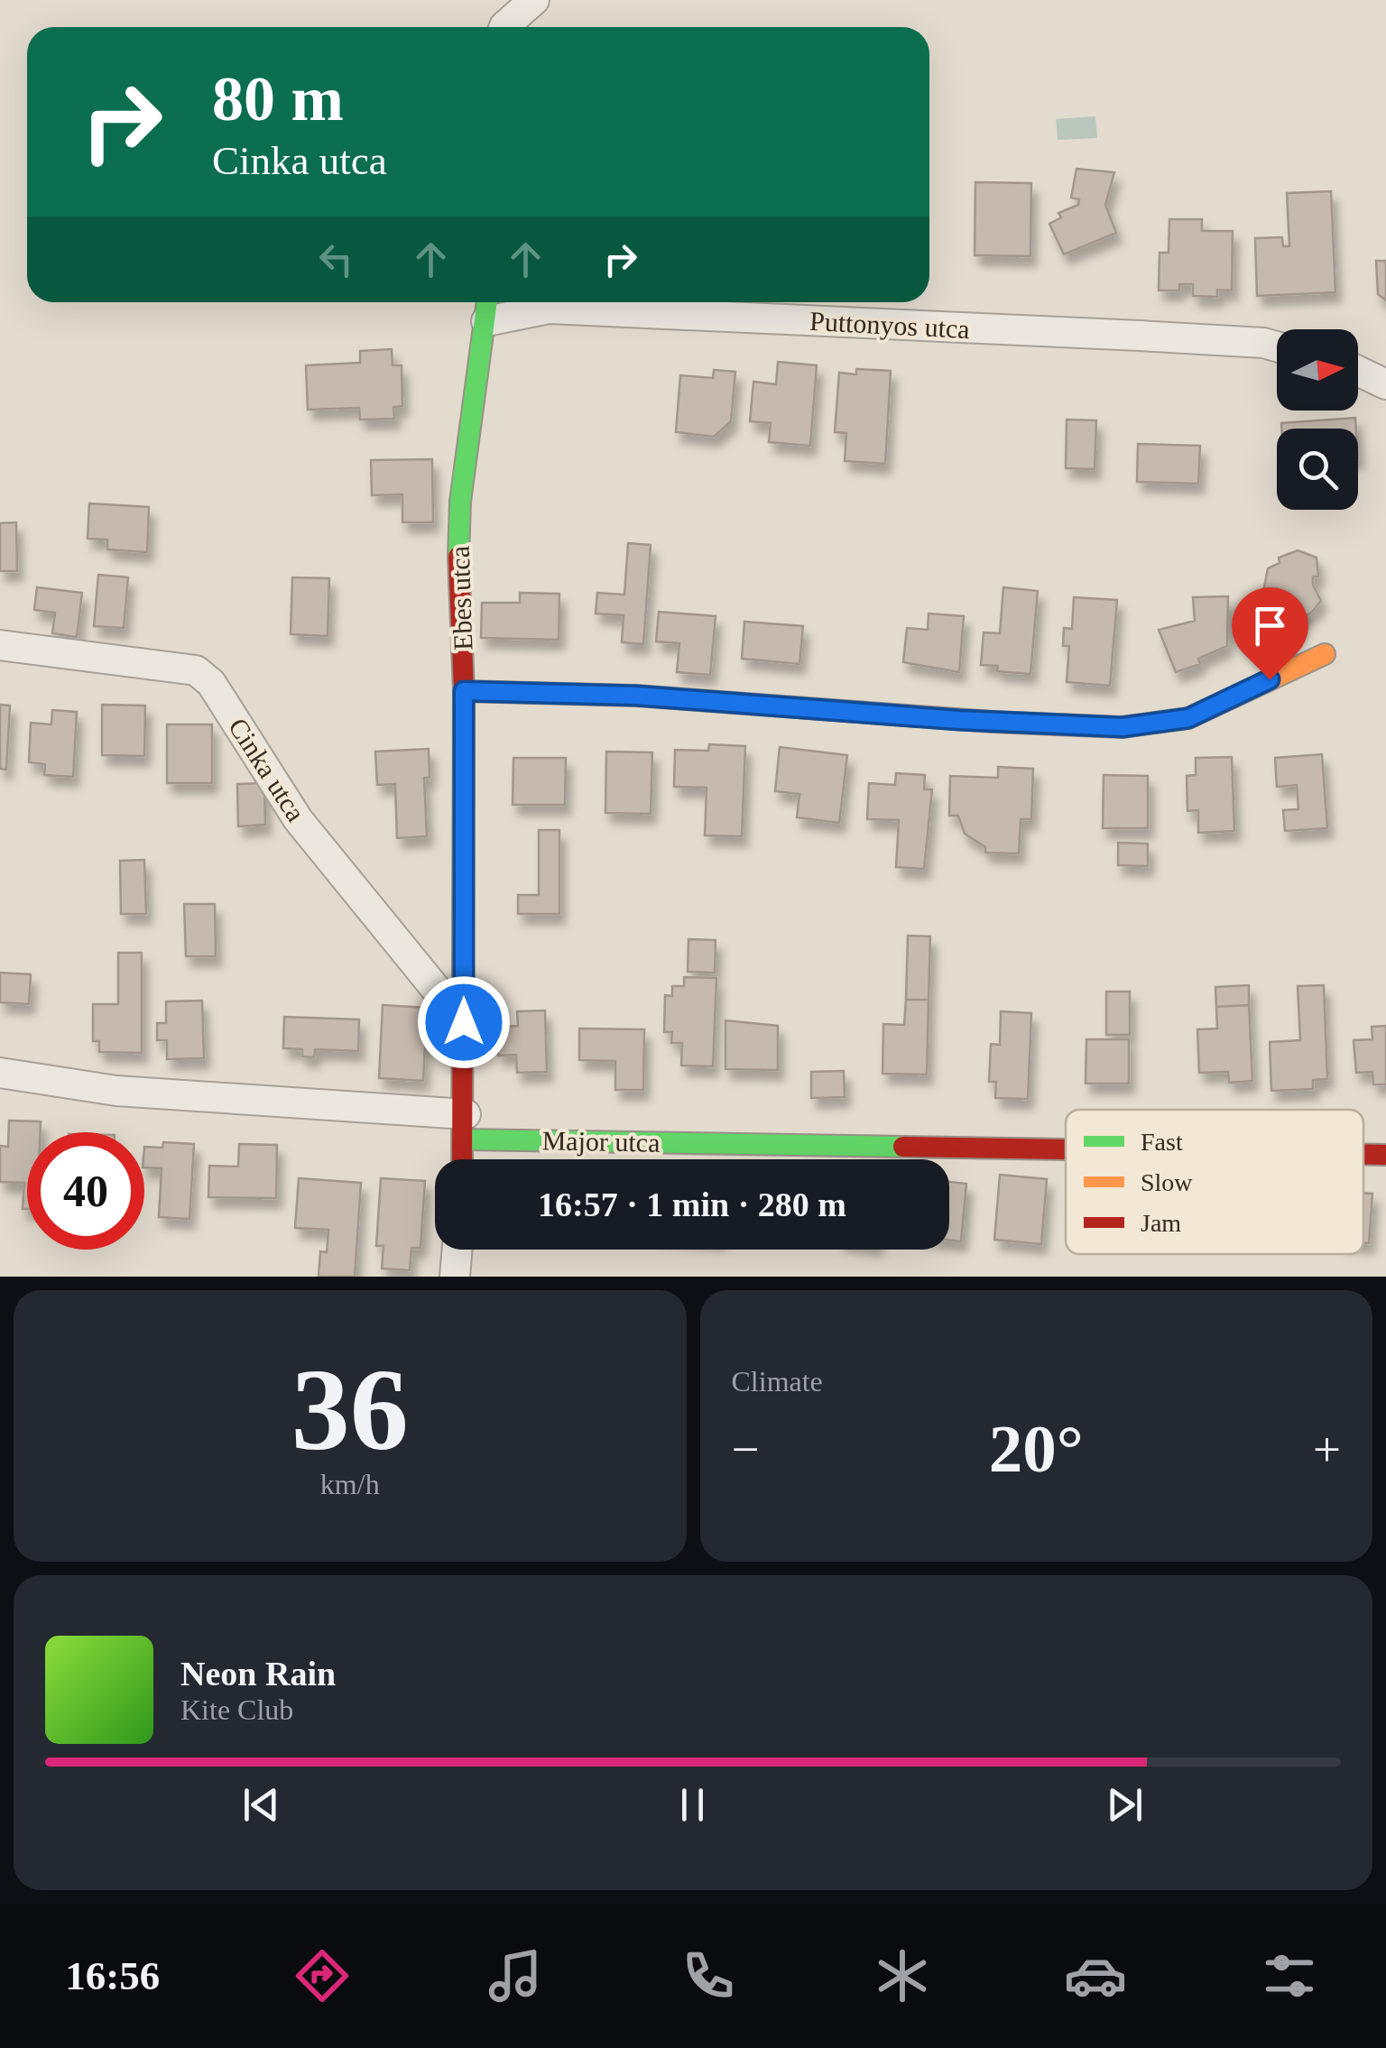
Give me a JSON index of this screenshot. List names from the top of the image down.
{
  "streets": {
    "street": [
      "Puttonyos utca",
      "Ebes utca",
      "Cinka utca",
      "Major utca"
    ]
  },
  "crossings": [
    ["Puttonyos utca", "Ebes utca"],
    ["Ebes utca", "Cinka utca"],
    ["Ebes utca", "Major utca"]
  ],
  "legend": ["Fast", "Slow", "Jam"],
  "north": "right",
  "page": {
    "turn": ["80 m", "Cinka utca"],
    "limit": "40",
    "trip": "16:57 · 1 min · 280 m",
    "tile": [
      ["36", "km/h"],
      "Climate"
    ],
    "heat": ["−", "20°", "+"],
    "song": ["Neon Rain", "Kite Club"],
    "tabs": "16:56"
  }
}
